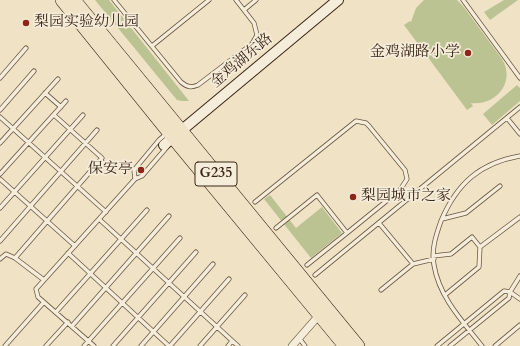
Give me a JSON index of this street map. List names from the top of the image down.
{
  "streets": {
    "highway": ["G235"],
    "street": ["金鸡湖东路"]
  },
  "crossings": [
    ["金鸡湖东路", "G235"]
  ],
  "places": [
    "梨园实验幼儿园",
    "金鸡湖路小学",
    "保安亭",
    "梨园城市之家"
  ]
}
